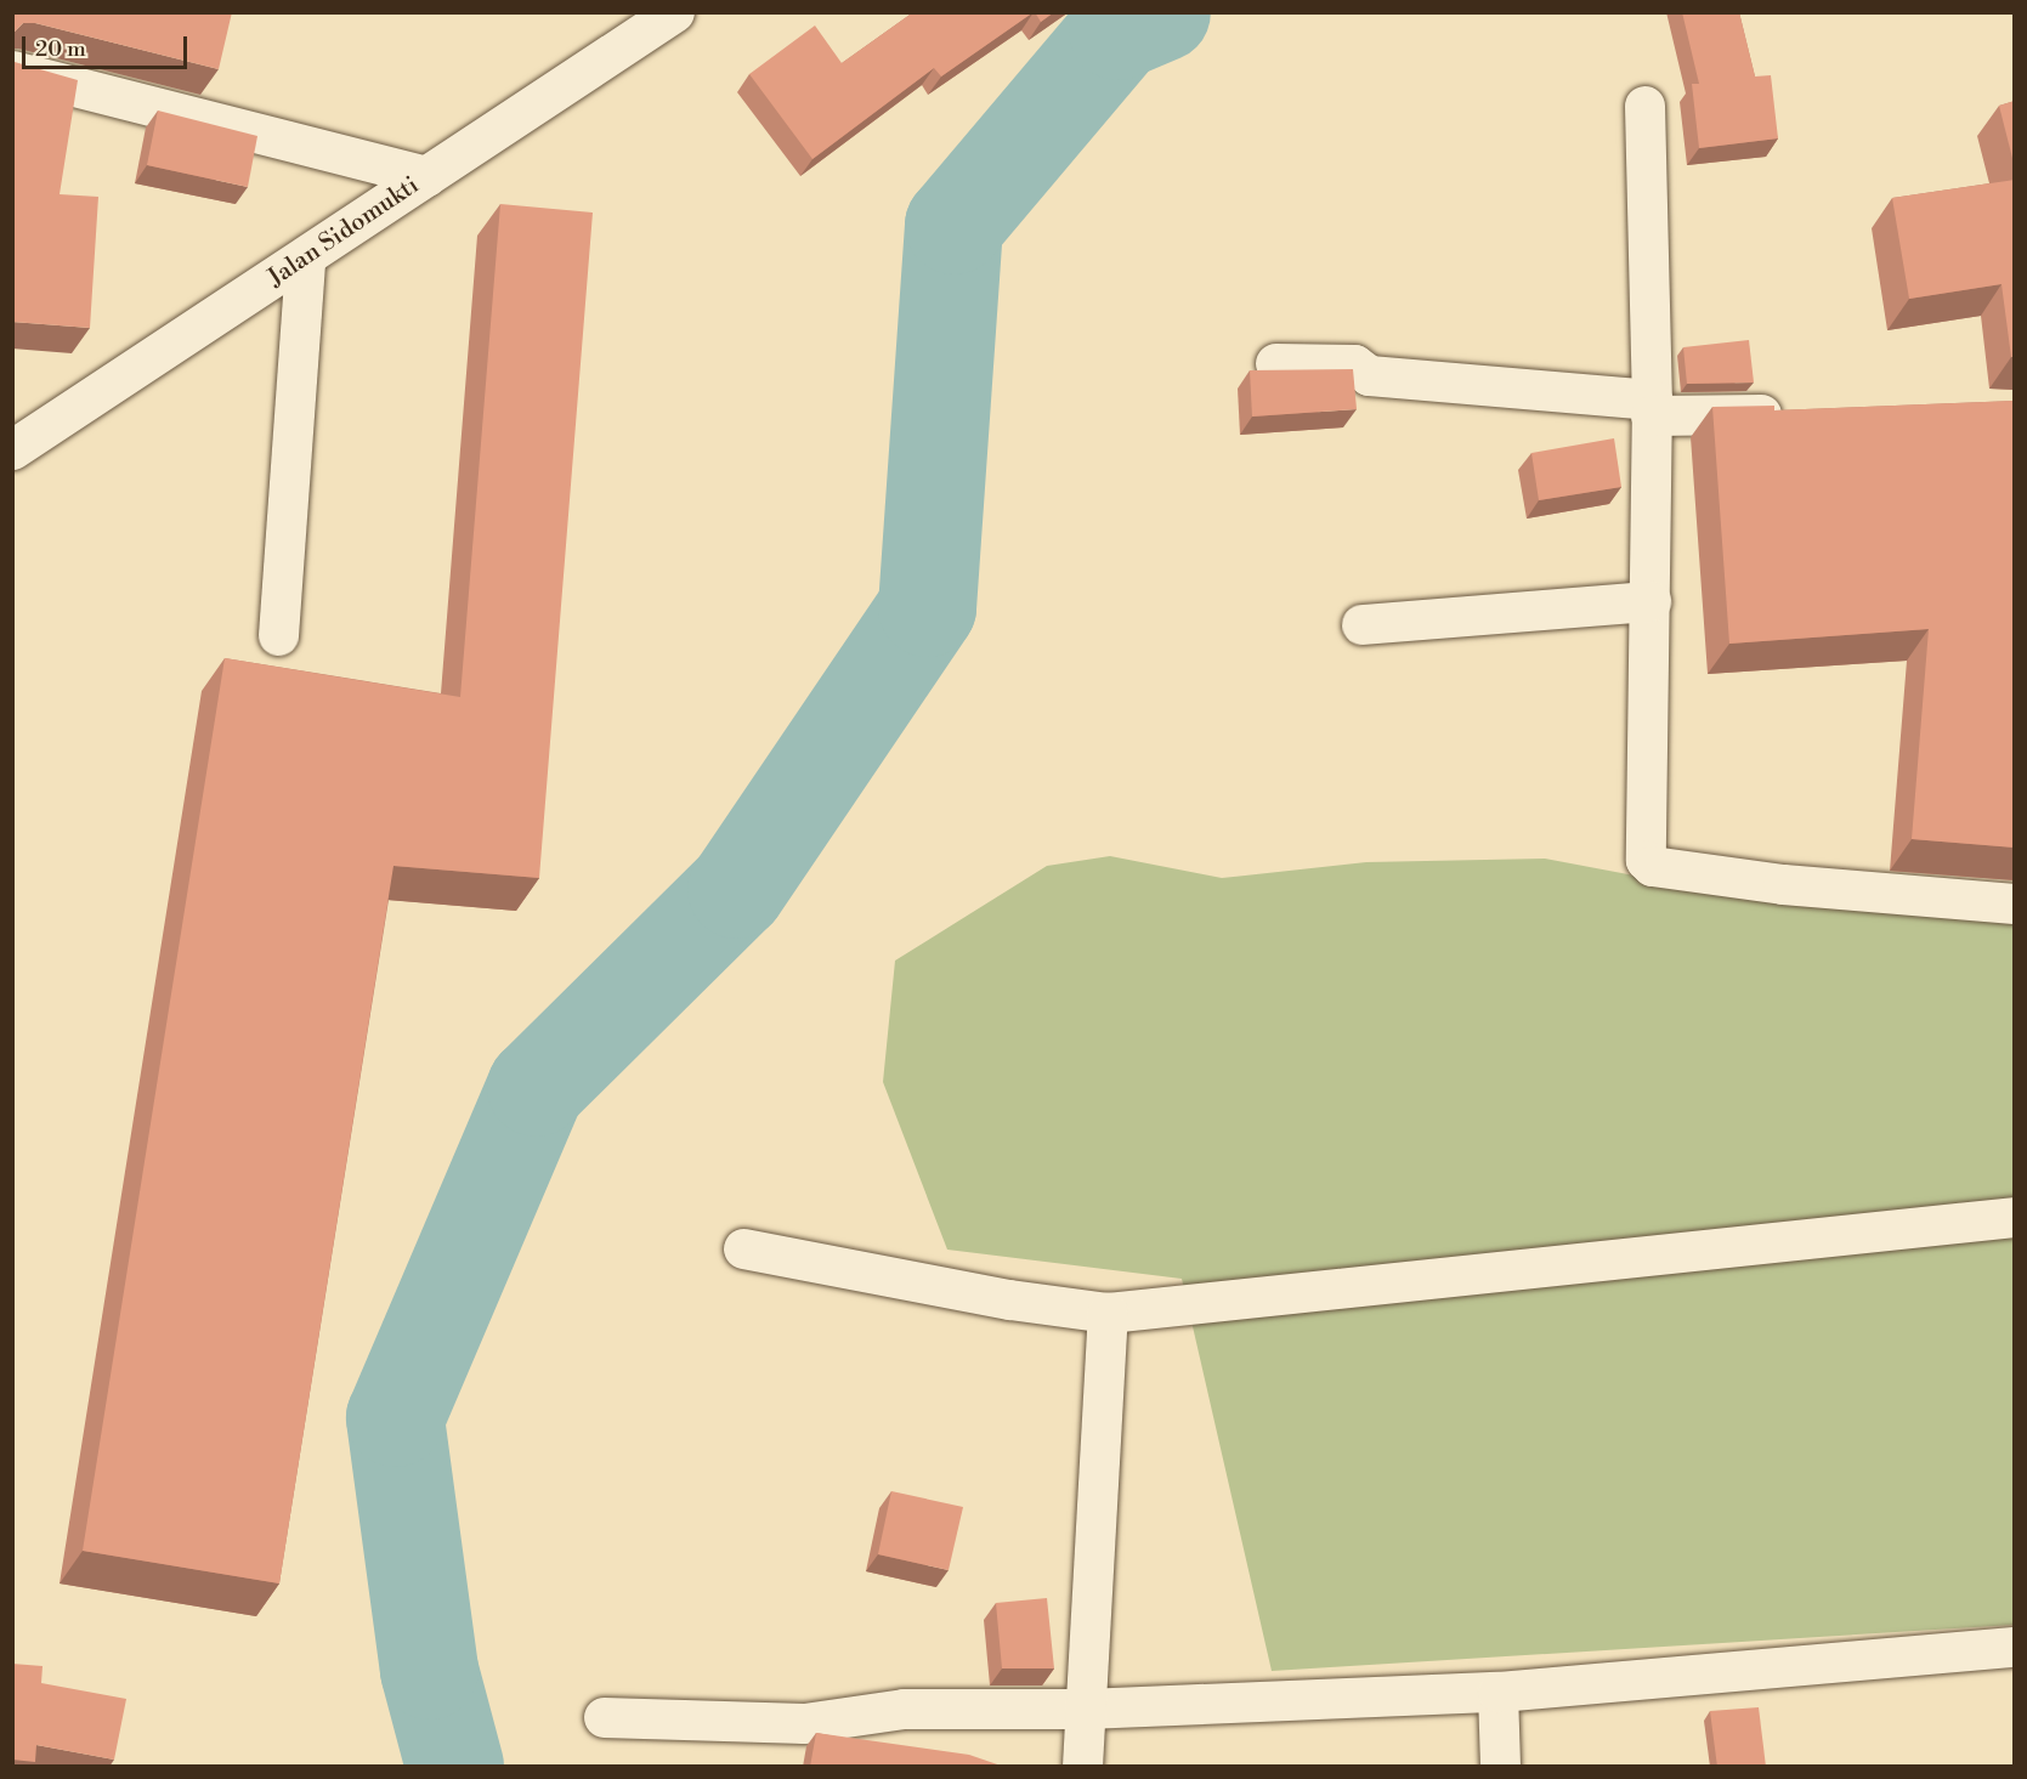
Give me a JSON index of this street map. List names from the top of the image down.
{
  "streets": {
    "street": ["Jalan Sidomukti"]
  },
  "scale_bar": "20 m"
}
